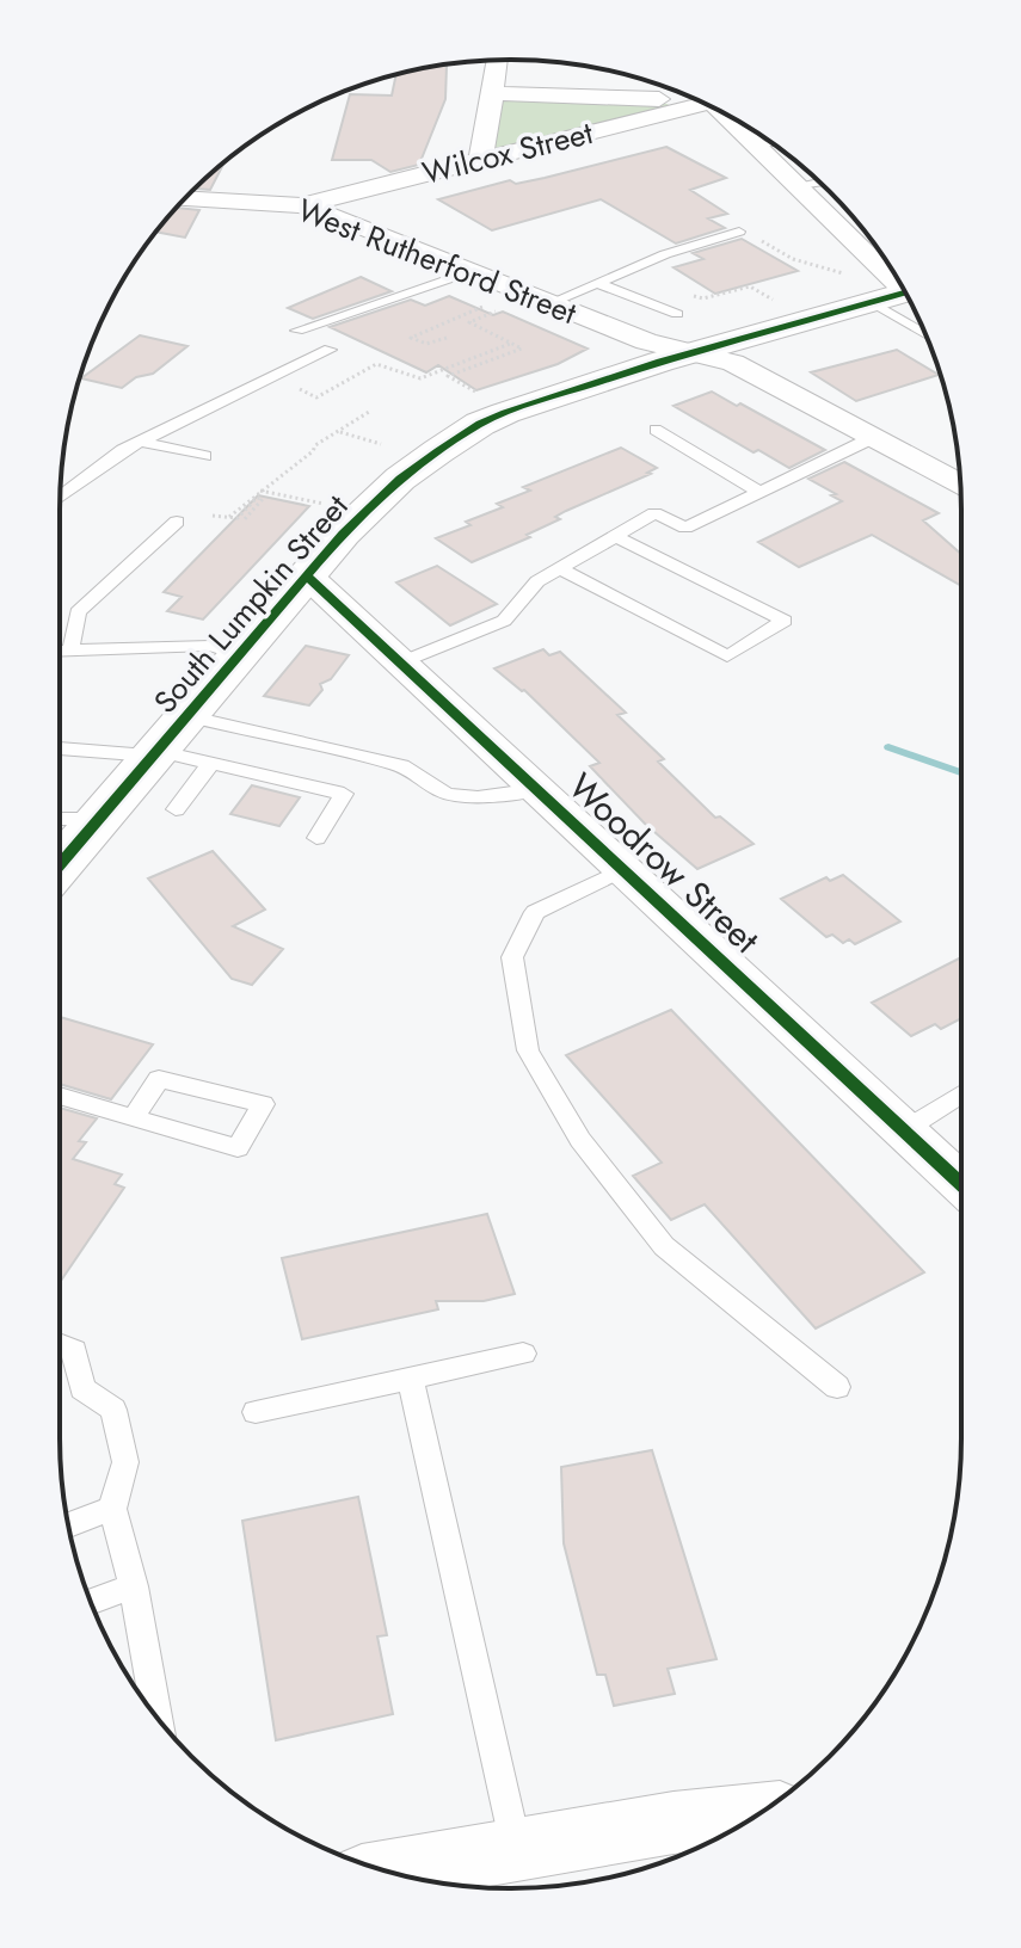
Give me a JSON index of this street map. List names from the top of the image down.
{
  "streets": {
    "main road": ["South Lumpkin Street"],
    "street": ["Wilcox Street", "West Rutherford Street", "Woodrow Street"]
  },
  "crossings": [
    ["Wilcox Street", "West Rutherford Street"],
    ["West Rutherford Street", "South Lumpkin Street"],
    ["South Lumpkin Street", "Woodrow Street"]
  ]
}
